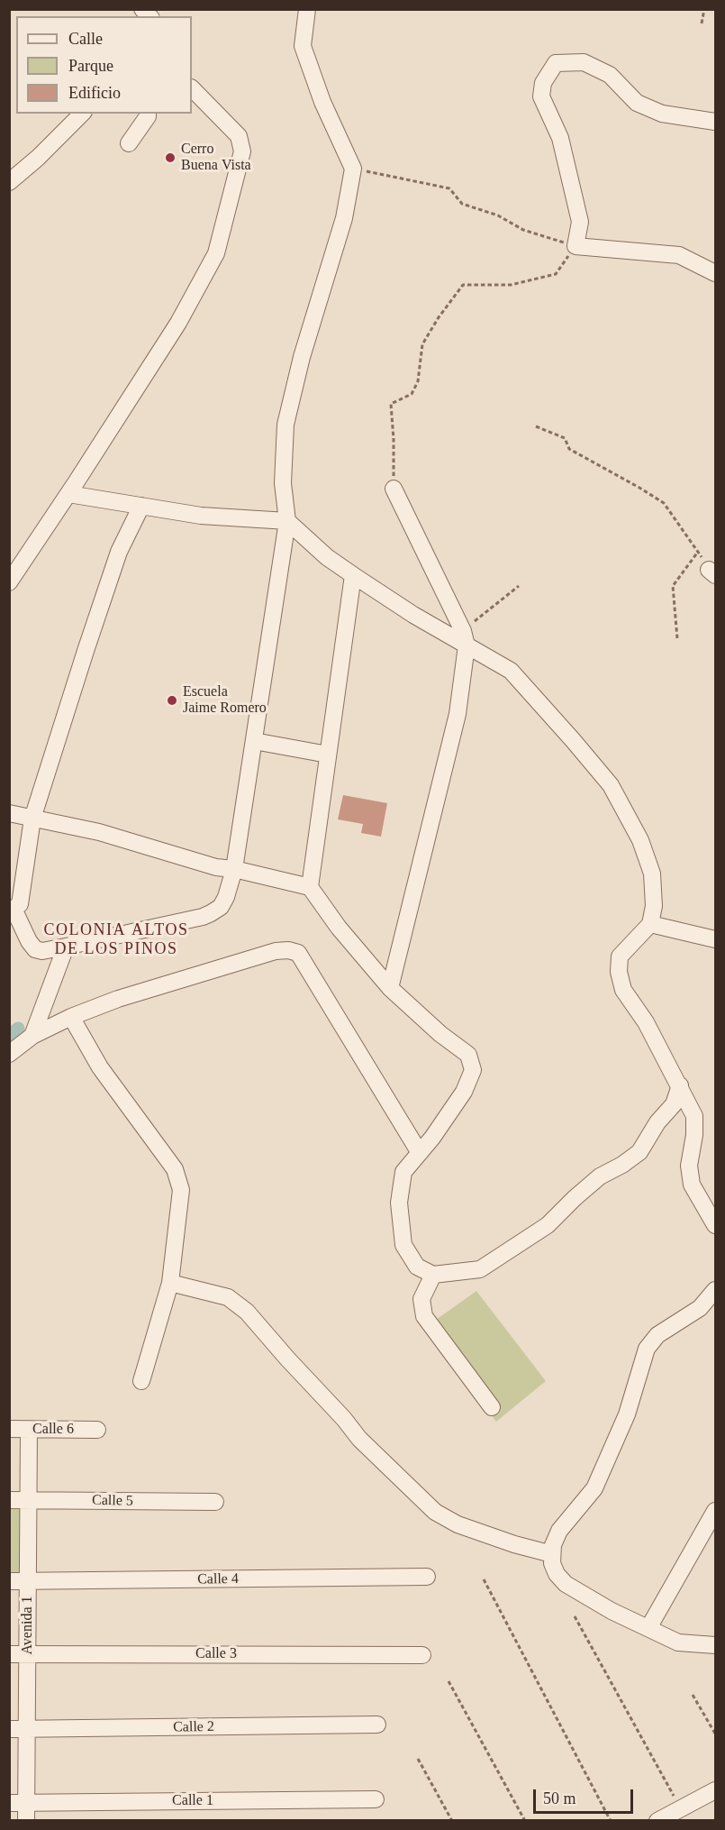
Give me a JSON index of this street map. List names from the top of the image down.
{
  "streets": {
    "street": [
      "Calle 6",
      "Calle 5",
      "Calle 4",
      "Avenida 1",
      "Calle 3",
      "Calle 2",
      "Calle 1"
    ]
  },
  "crossings": [
    ["Calle 6", "Avenida 1"],
    ["Calle 5", "Avenida 1"],
    ["Calle 4", "Avenida 1"],
    ["Avenida 1", "Calle 3"],
    ["Avenida 1", "Calle 2"],
    ["Avenida 1", "Calle 1"]
  ],
  "districts": ["COLONIA ALTOS DE LOS PINOS"],
  "places": ["Cerro Buena Vista", "Escuela Jaime Romero"],
  "legend": ["Calle", "Parque", "Edificio"],
  "scale_bar": "50 m"
}
